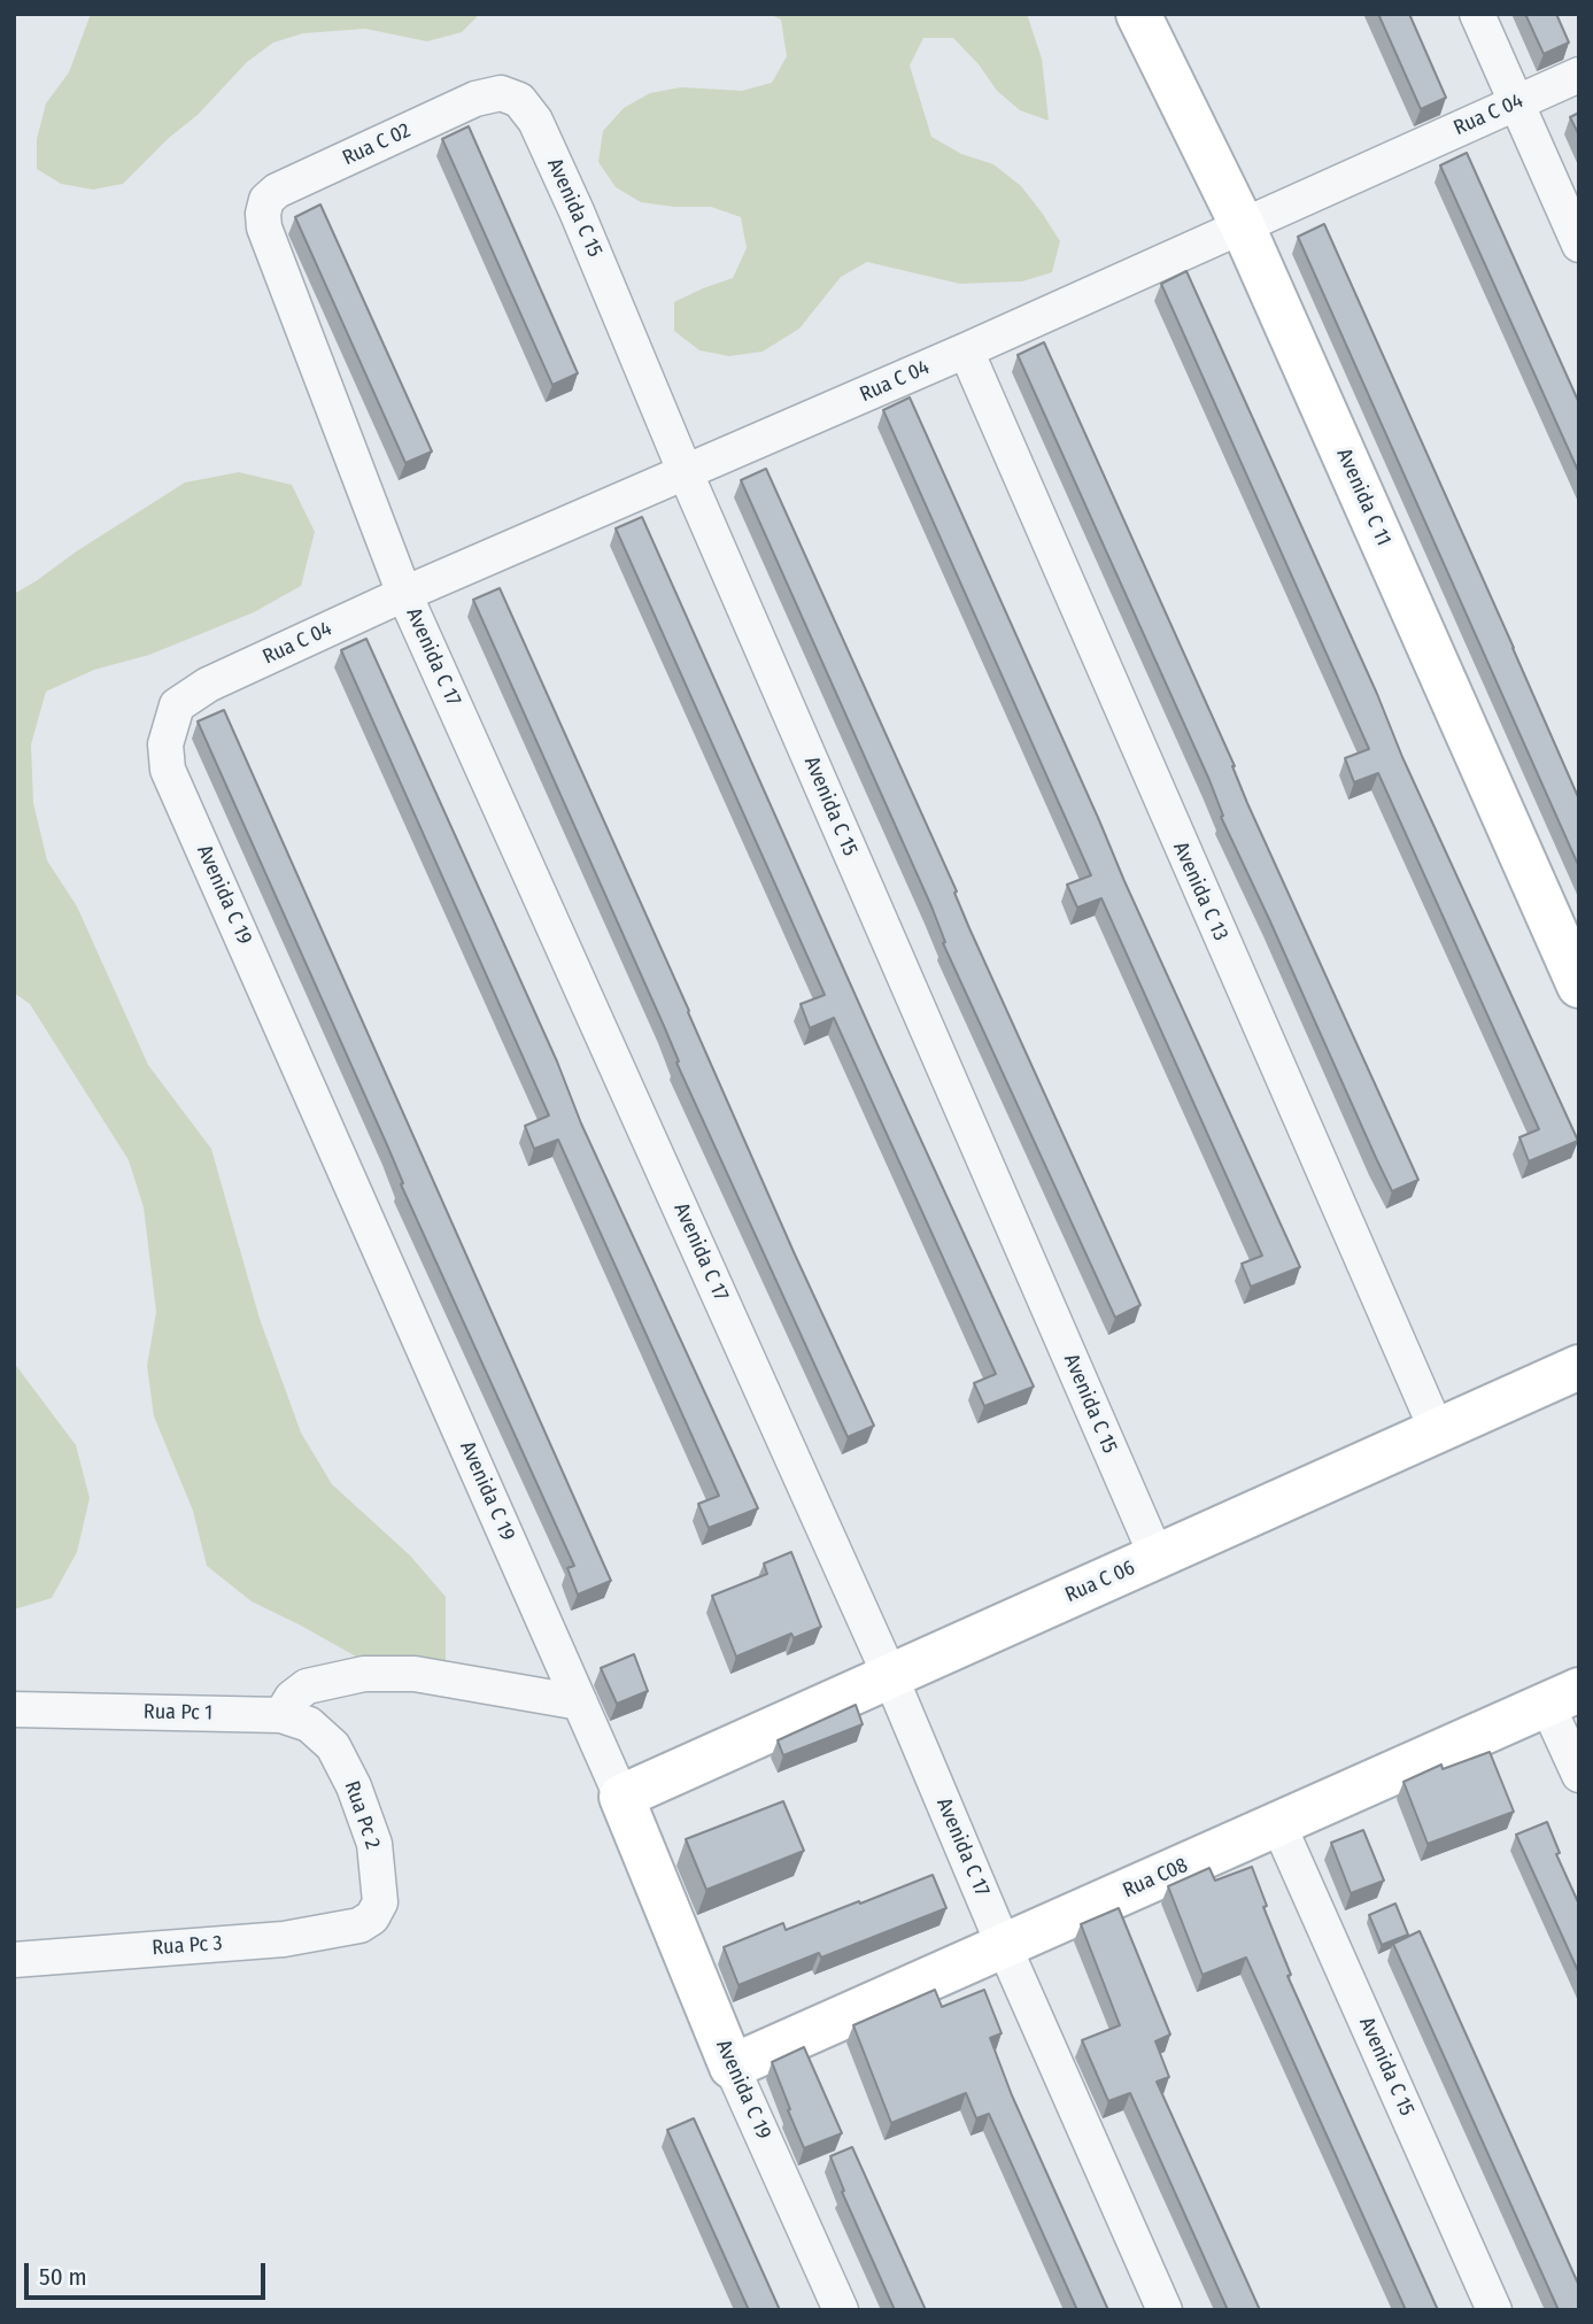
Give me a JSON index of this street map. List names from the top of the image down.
{
  "streets": {
    "street": [
      "Rua C 04",
      "Rua C 02",
      "Avenida C 15",
      "Avenida C 11",
      "Avenida C 17",
      "Avenida C 13",
      "Avenida C 19",
      "Rua C 06",
      "Rua Pc 1",
      "Rua Pc 2",
      "Rua C08",
      "Rua Pc 3"
    ]
  },
  "crossings": [
    ["Rua C 04", "Avenida C 15"],
    ["Rua C 04", "Avenida C 11"],
    ["Rua C 04", "Avenida C 17"],
    ["Rua C 04", "Avenida C 13"],
    ["Rua C 04", "Avenida C 19"],
    ["Rua C 02", "Avenida C 15"],
    ["Rua C 02", "Avenida C 17"],
    ["Avenida C 15", "Rua C 06"],
    ["Avenida C 15", "Rua C08"],
    ["Avenida C 17", "Rua C 06"],
    ["Avenida C 17", "Rua C08"],
    ["Avenida C 13", "Rua C 06"],
    ["Avenida C 19", "Rua C 06"],
    ["Avenida C 19", "Rua C08"],
    ["Rua Pc 1", "Rua Pc 2"],
    ["Rua Pc 2", "Rua Pc 3"]
  ],
  "scale_bar": "50 m"
}
